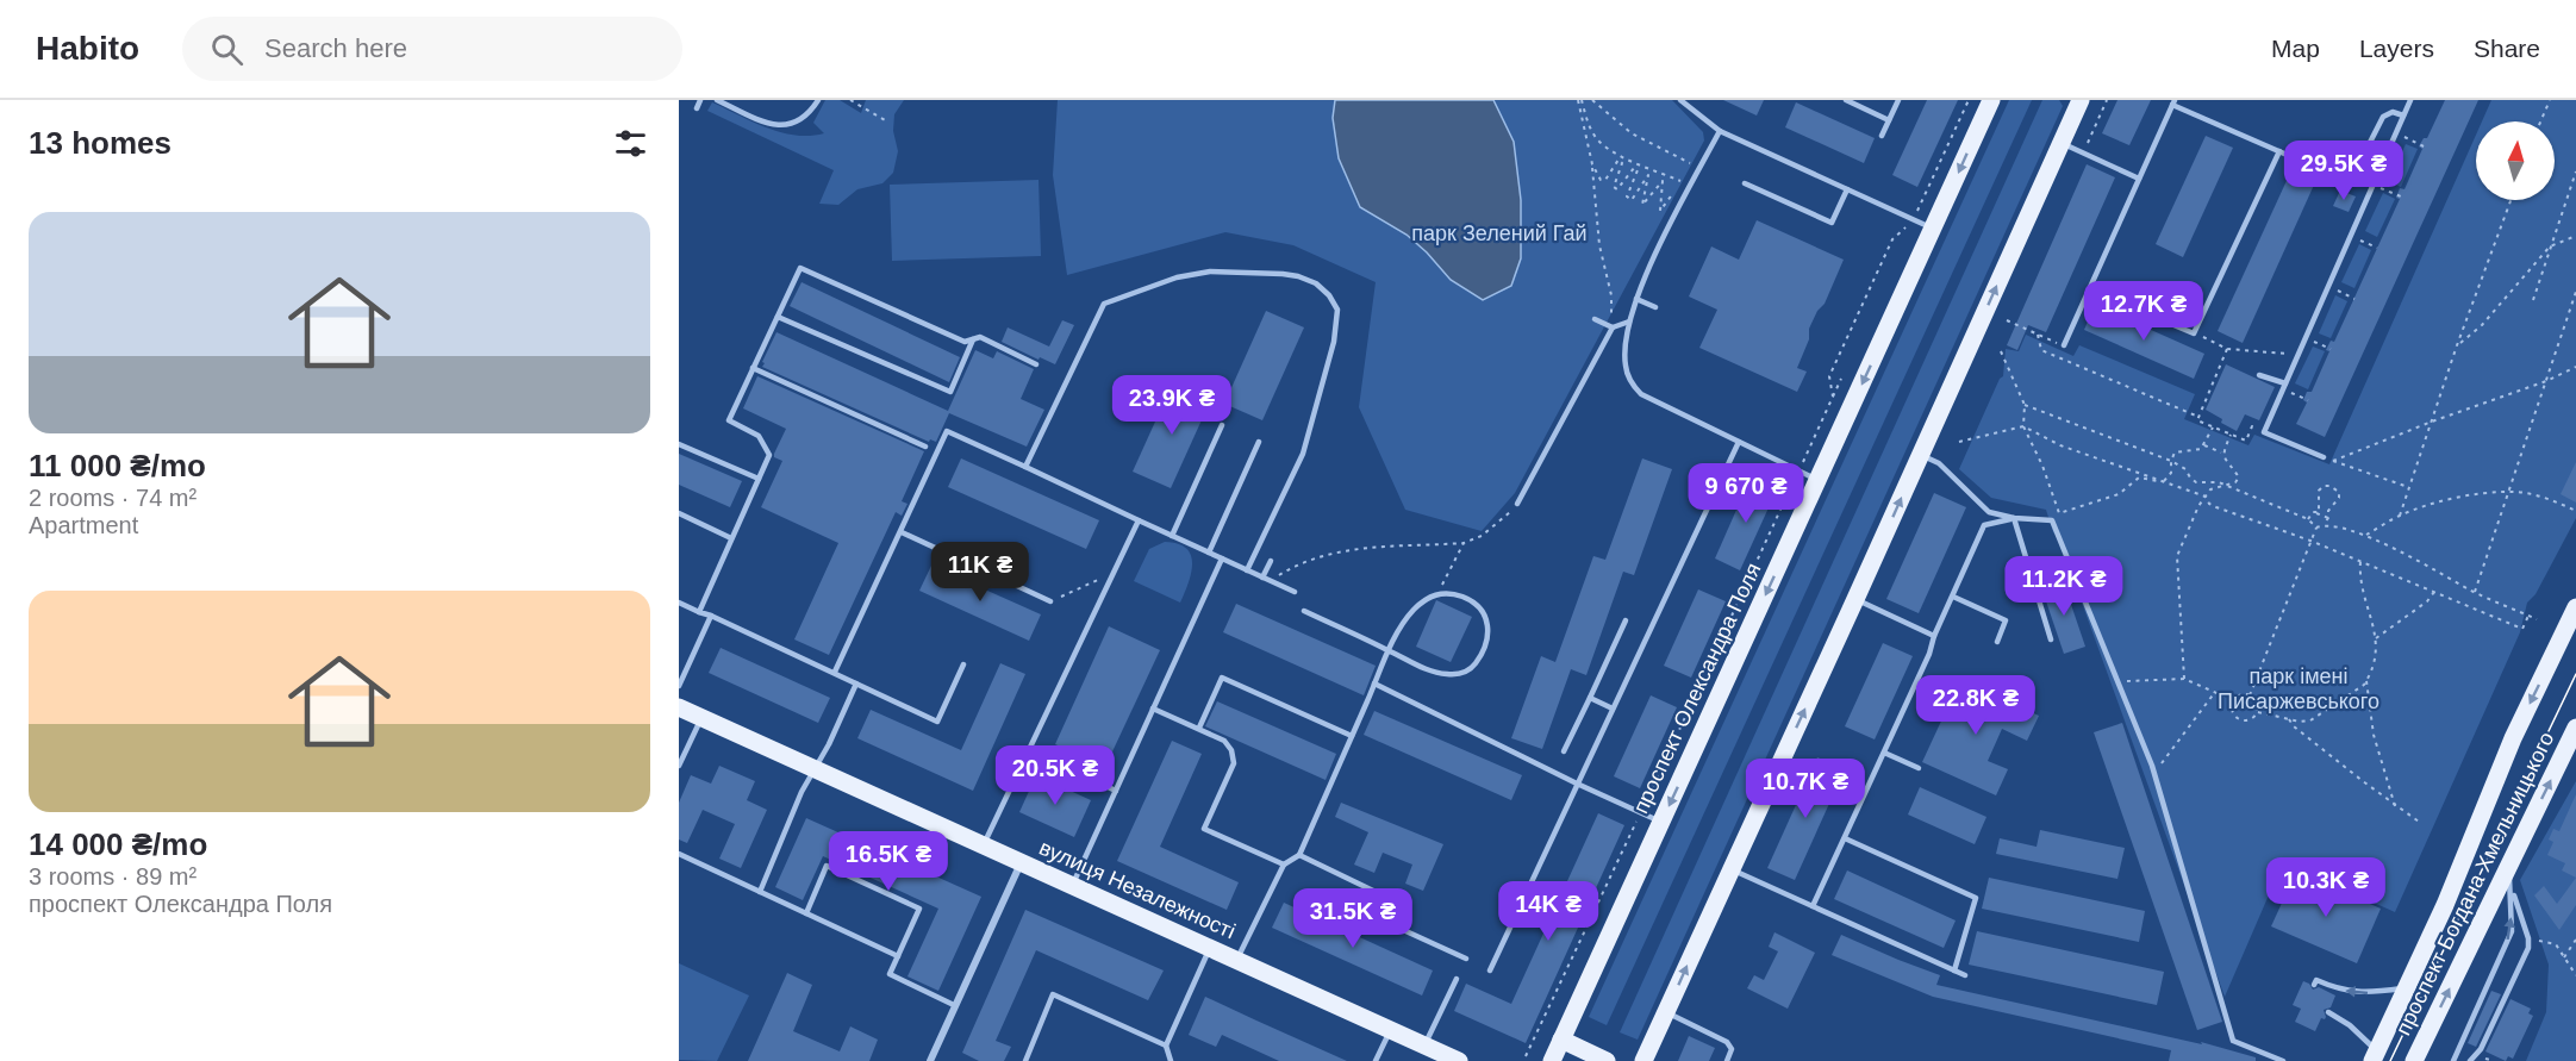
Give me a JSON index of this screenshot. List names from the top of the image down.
{
  "streets": {
    "main road": ["проспект Олександра Поля", "проспект Богдана Хмельницького", "вулиця Незалежності"]
  },
  "parks": ["парк Зелений Гай", "парк імені Писаржевського"],
  "north": "top",
  "page": {
    "header": "Habito",
    "search": "Search here",
    "nav": ["Map", "Layers", "Share"],
    "heading": "13 homes",
    "price": [
      "29.5K ₴",
      "12.7K ₴",
      "23.9K ₴",
      "9 670 ₴",
      "11K ₴",
      "11.2K ₴",
      "22.8K ₴",
      "20.5K ₴",
      "10.7K ₴",
      "16.5K ₴",
      "10.3K ₴",
      "14K ₴",
      "31.5K ₴"
    ],
    "list": [
      {
        "name": "11 000 ₴/mo",
        "note": "2 rooms · 74 m² · Apartment"
      },
      {
        "name": "14 000 ₴/mo",
        "note": "3 rooms · 89 m² · проспект Олександра Поля"
      }
    ]
  }
}
